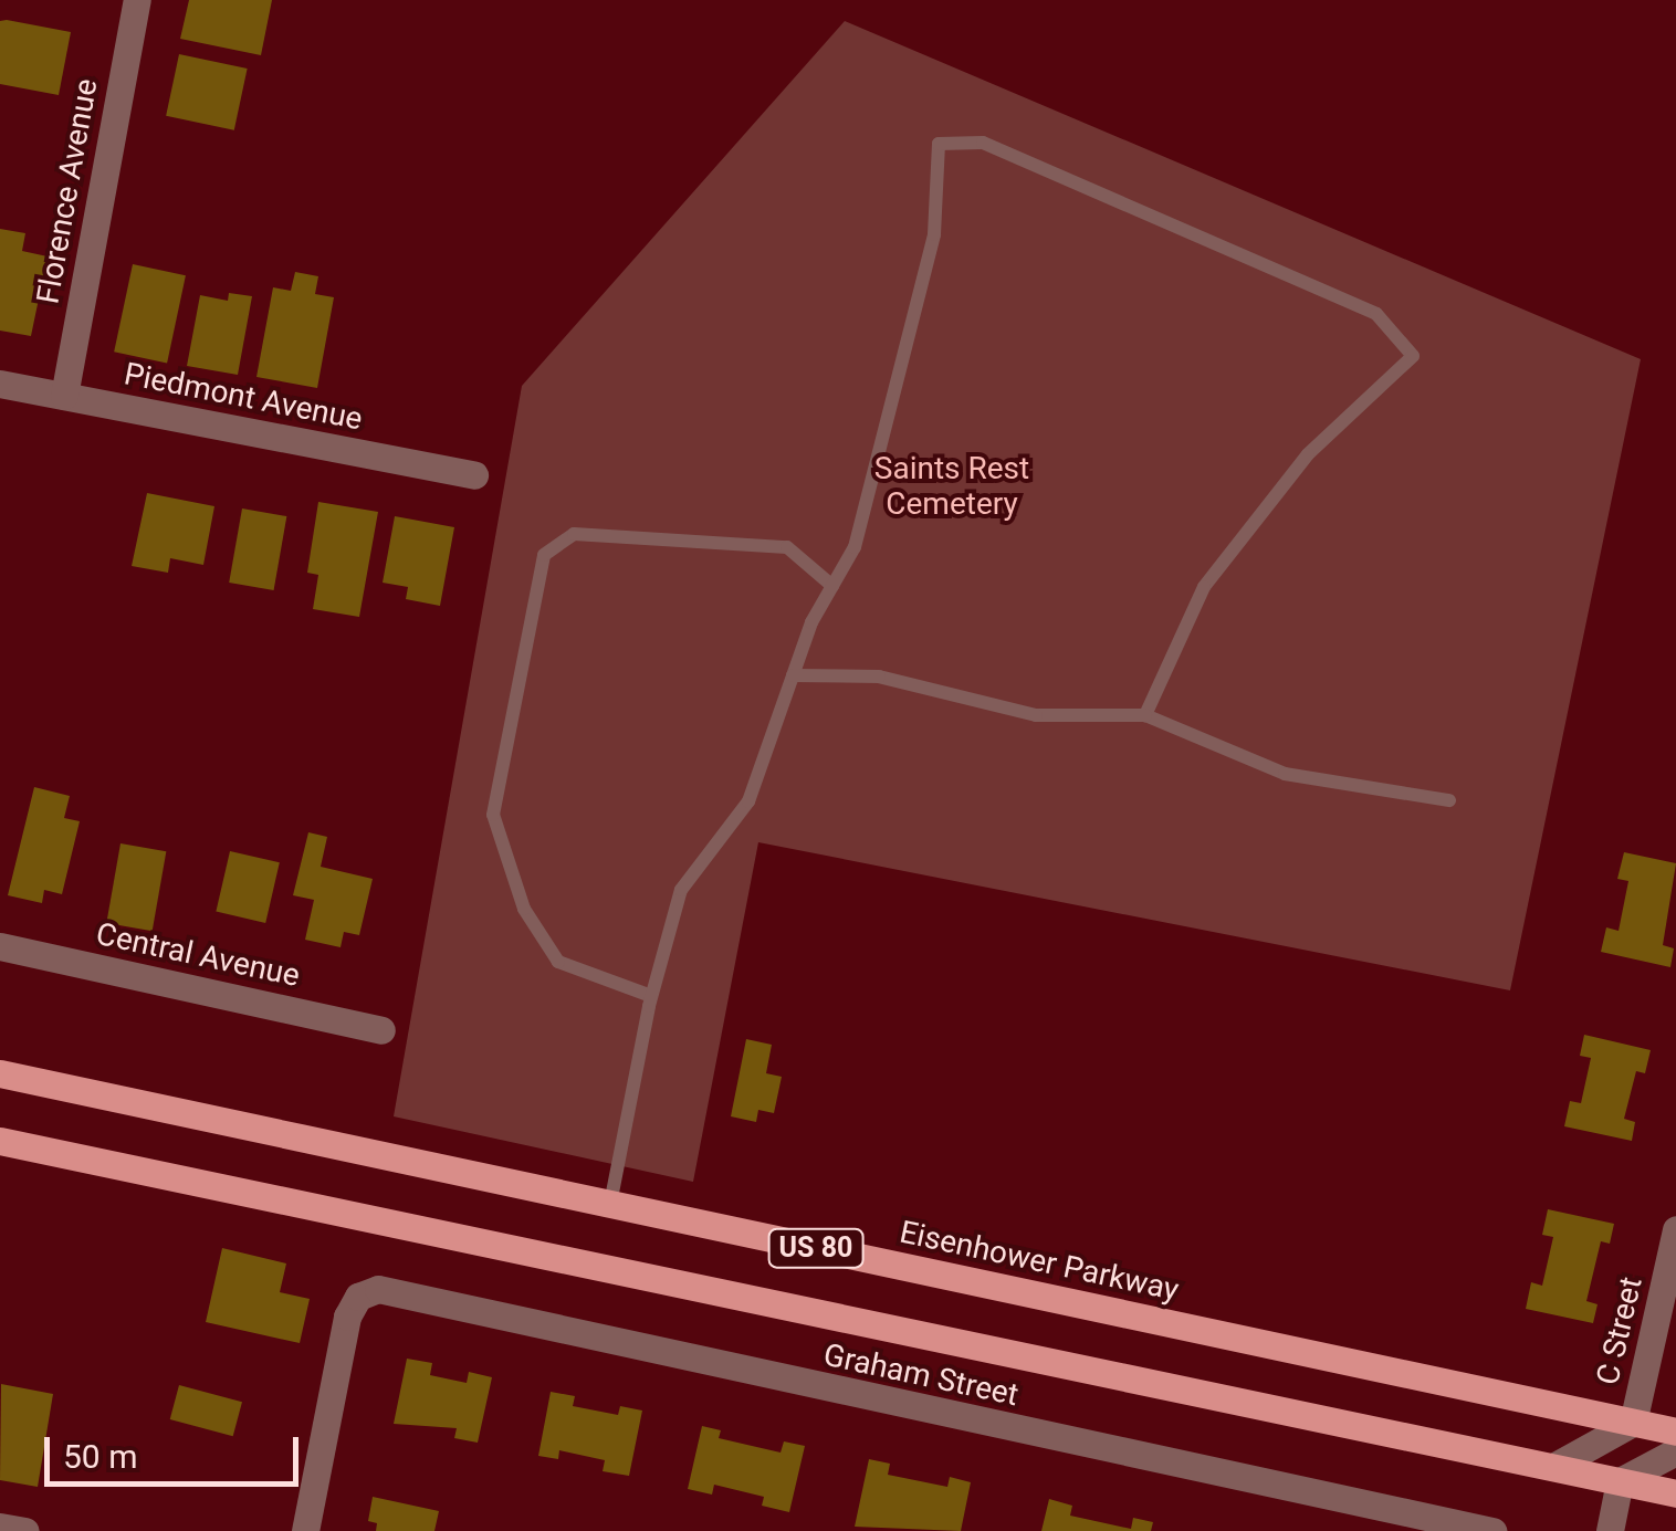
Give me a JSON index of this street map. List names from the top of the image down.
{
  "streets": {
    "main road": ["US 80", "Eisenhower Parkway"],
    "street": [
      "Florence Avenue",
      "Piedmont Avenue",
      "Central Avenue",
      "C Street",
      "Graham Street"
    ]
  },
  "crossings": [
    ["Florence Avenue", "Piedmont Avenue"],
    ["US 80", "C Street"],
    ["Eisenhower Parkway", "C Street"]
  ],
  "parks": ["Saints Rest Cemetery"],
  "scale_bar": "50 m"
}
